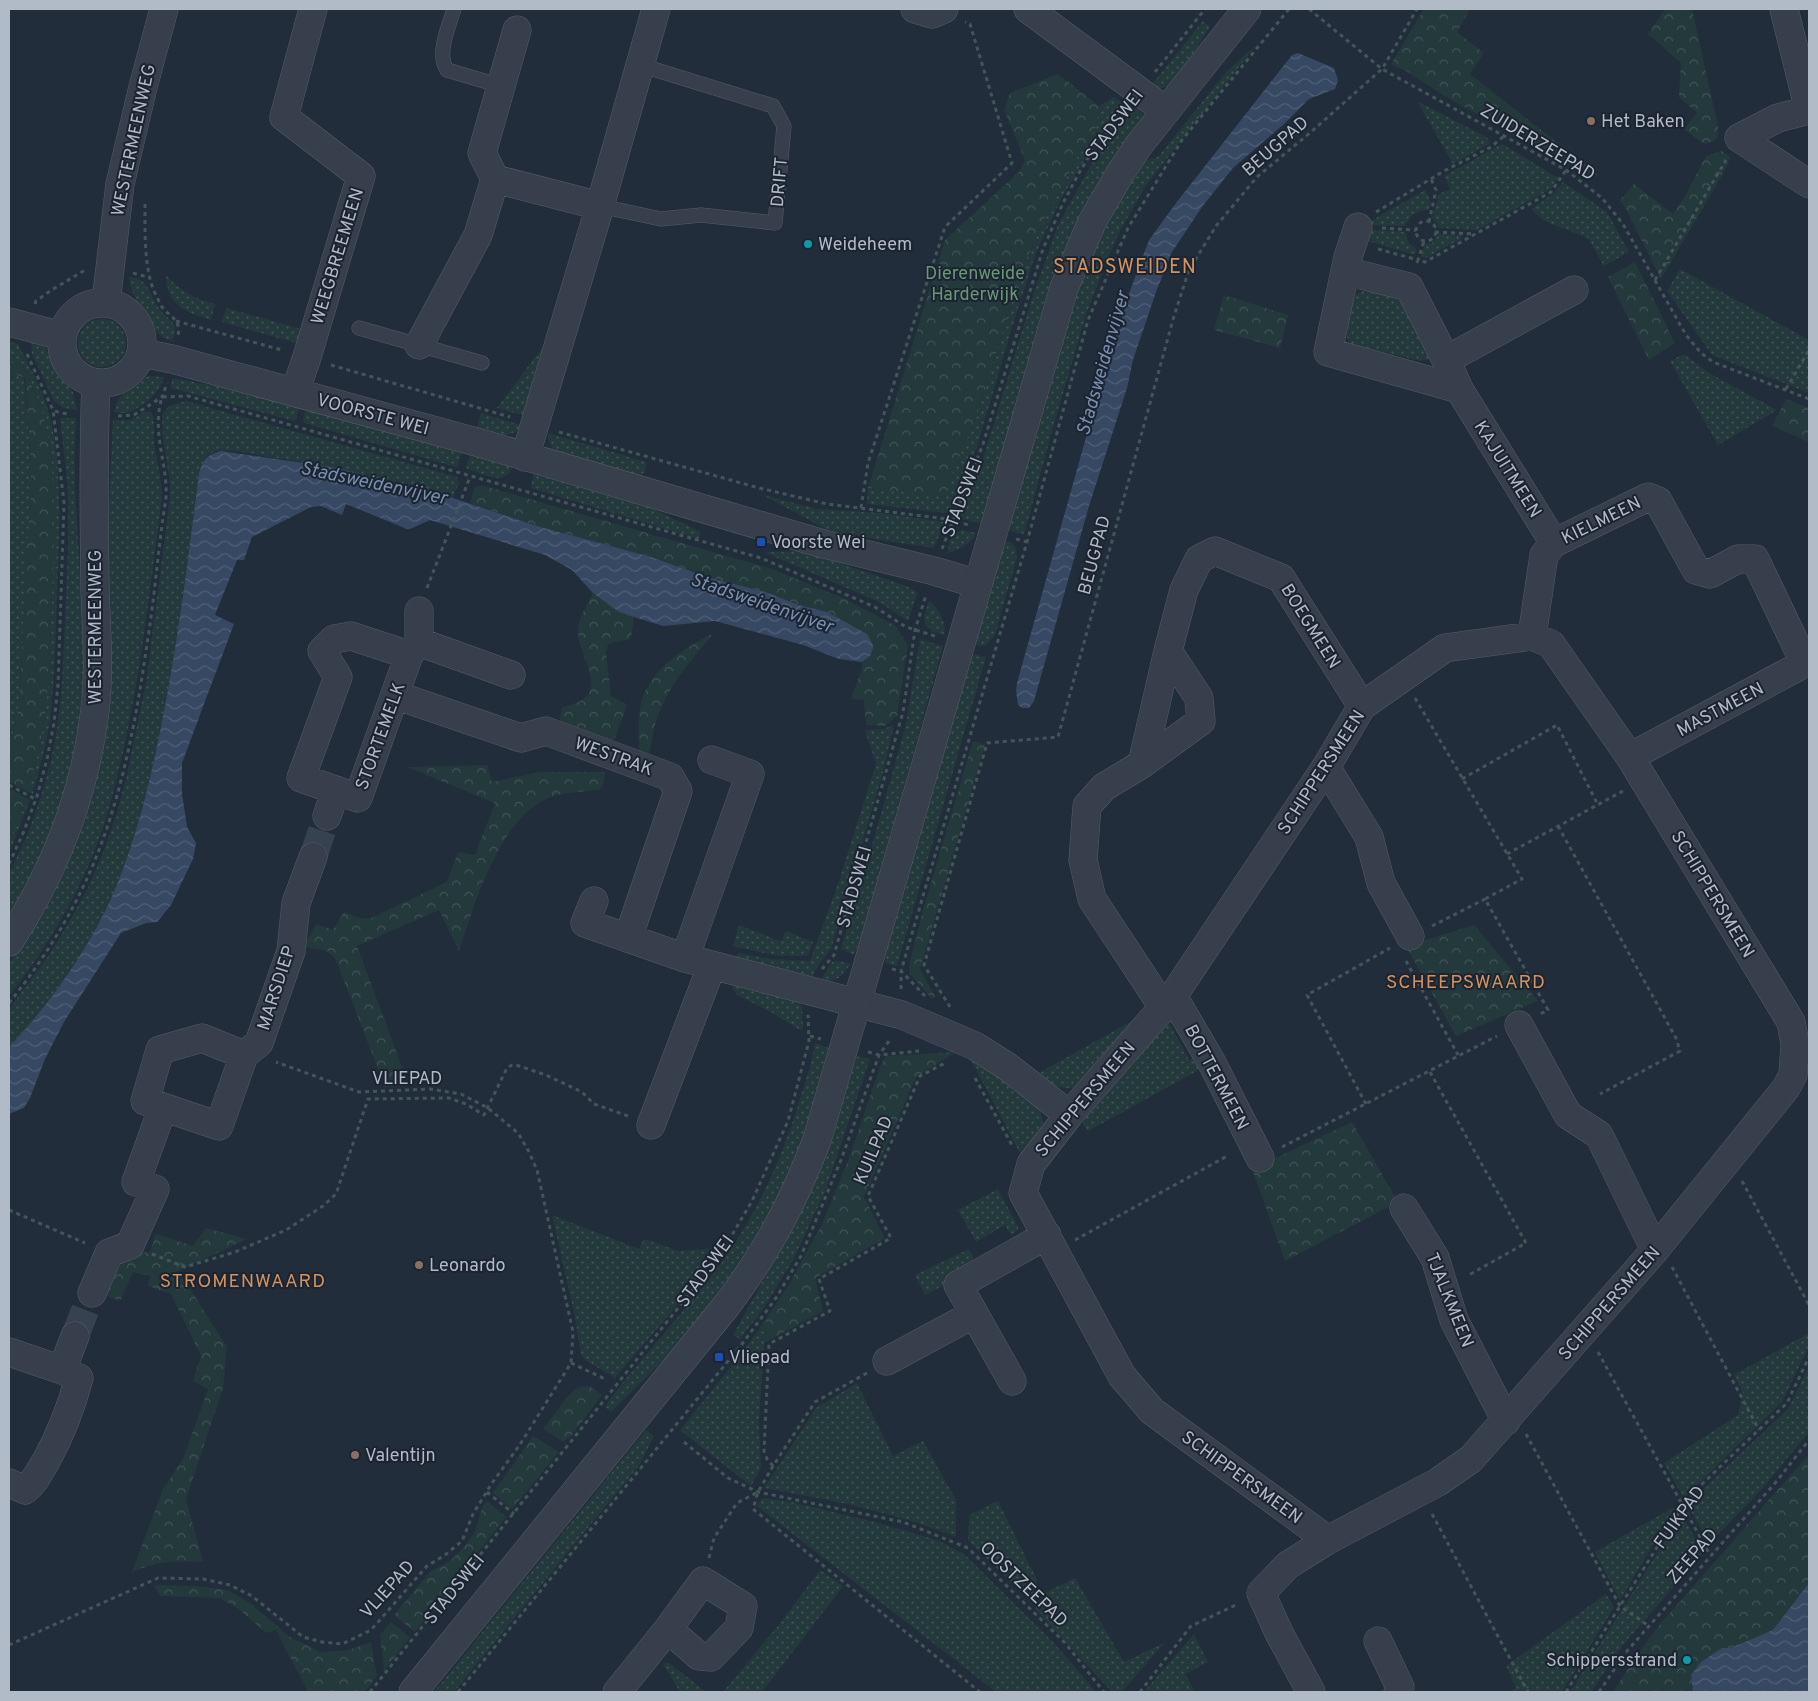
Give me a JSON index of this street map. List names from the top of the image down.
{
  "streets": {
    "street": [
      "STADSWEI",
      "WESTERMEENWEG",
      "WEEGBREEMEEN",
      "VOORSTE WEI",
      "KAJUITMEEN",
      "KIELMEEN",
      "BOEGMEEN",
      "MASTMEEN",
      "STORTEMELK",
      "WESTRAK",
      "SCHIPPERSMEEN",
      "MARSDIEP",
      "BOTTERMEEN",
      "TJALKMEEN"
    ],
    "lane": ["DRIFT"],
    "path": [
      "ZUIDERZEEPAD",
      "BEUGPAD",
      "VLIEPAD",
      "KUILPAD",
      "FUIKPAD",
      "ZEEPAD",
      "OOSTZEEPAD"
    ]
  },
  "crossings": [
    ["STADSWEI", "VOORSTE WEI"],
    ["WESTERMEENWEG", "VOORSTE WEI"],
    ["ZUIDERZEEPAD", "BEUGPAD"],
    ["WEEGBREEMEEN", "VOORSTE WEI"],
    ["KAJUITMEEN", "KIELMEEN"],
    ["KIELMEEN", "MASTMEEN"],
    ["BOEGMEEN", "SCHIPPERSMEEN"],
    ["MASTMEEN", "SCHIPPERSMEEN"],
    ["STORTEMELK", "WESTRAK"],
    ["SCHIPPERSMEEN", "BOTTERMEEN"],
    ["SCHIPPERSMEEN", "TJALKMEEN"],
    ["MARSDIEP", "VLIEPAD"]
  ],
  "districts": ["STADSWEIDEN", "SCHEEPSWAARD", "STROMENWAARD"],
  "water": ["Stadsweidenvijver"],
  "parks": ["Dierenweide Harderwijk"],
  "places": {
    "other": [
      "Het Baken",
      "Weideheem",
      "Leonardo",
      "Valentijn",
      "Schippersstrand"
    ],
    "transit": ["Voorste Wei", "Vliepad"]
  }
}
